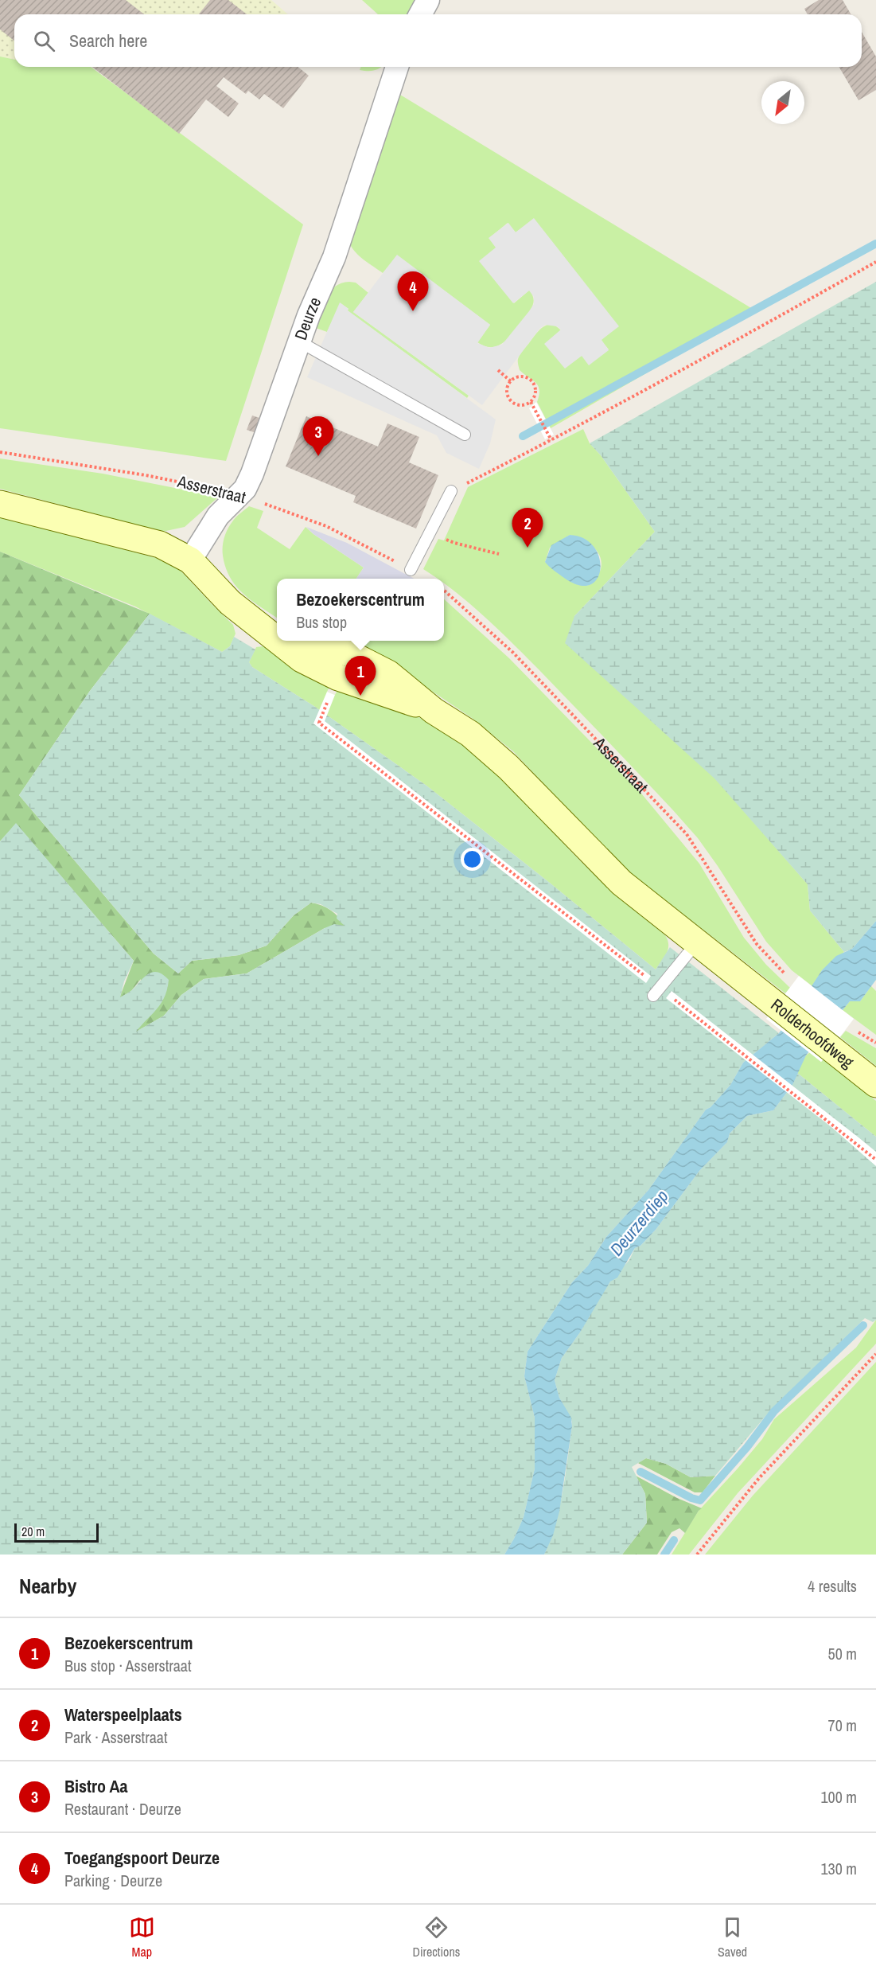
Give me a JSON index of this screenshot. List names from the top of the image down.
{
  "streets": {
    "main road": ["Rolderhoofdweg"],
    "street": ["Deurze"],
    "path": ["Asserstraat"]
  },
  "crossings": [
    ["Deurze", "Asserstraat"]
  ],
  "water": ["Deurzerdiep"],
  "scale_bar": "20 m",
  "north": "bottom left",
  "page": {
    "search": "Search here",
    "pins": [
      "4",
      "3",
      "2",
      "1"
    ],
    "popup": ["Bezoekerscentrum", "Bus stop"],
    "scale": "20 m",
    "heading": ["Nearby", "4 results"],
    "list": [
      {
        "mark": "1",
        "name": "Bezoekerscentrum",
        "note": "Bus stop · Asserstraat",
        "value": "50 m"
      },
      {
        "mark": "2",
        "name": "Waterspeelplaats",
        "note": "Park · Asserstraat",
        "value": "70 m"
      },
      {
        "mark": "3",
        "name": "Bistro Aa",
        "note": "Restaurant · Deurze",
        "value": "100 m"
      },
      {
        "mark": "4",
        "name": "Toegangspoort Deurze",
        "note": "Parking · Deurze",
        "value": "130 m"
      }
    ],
    "nav": ["Map", "Directions", "Saved"]
  }
}
